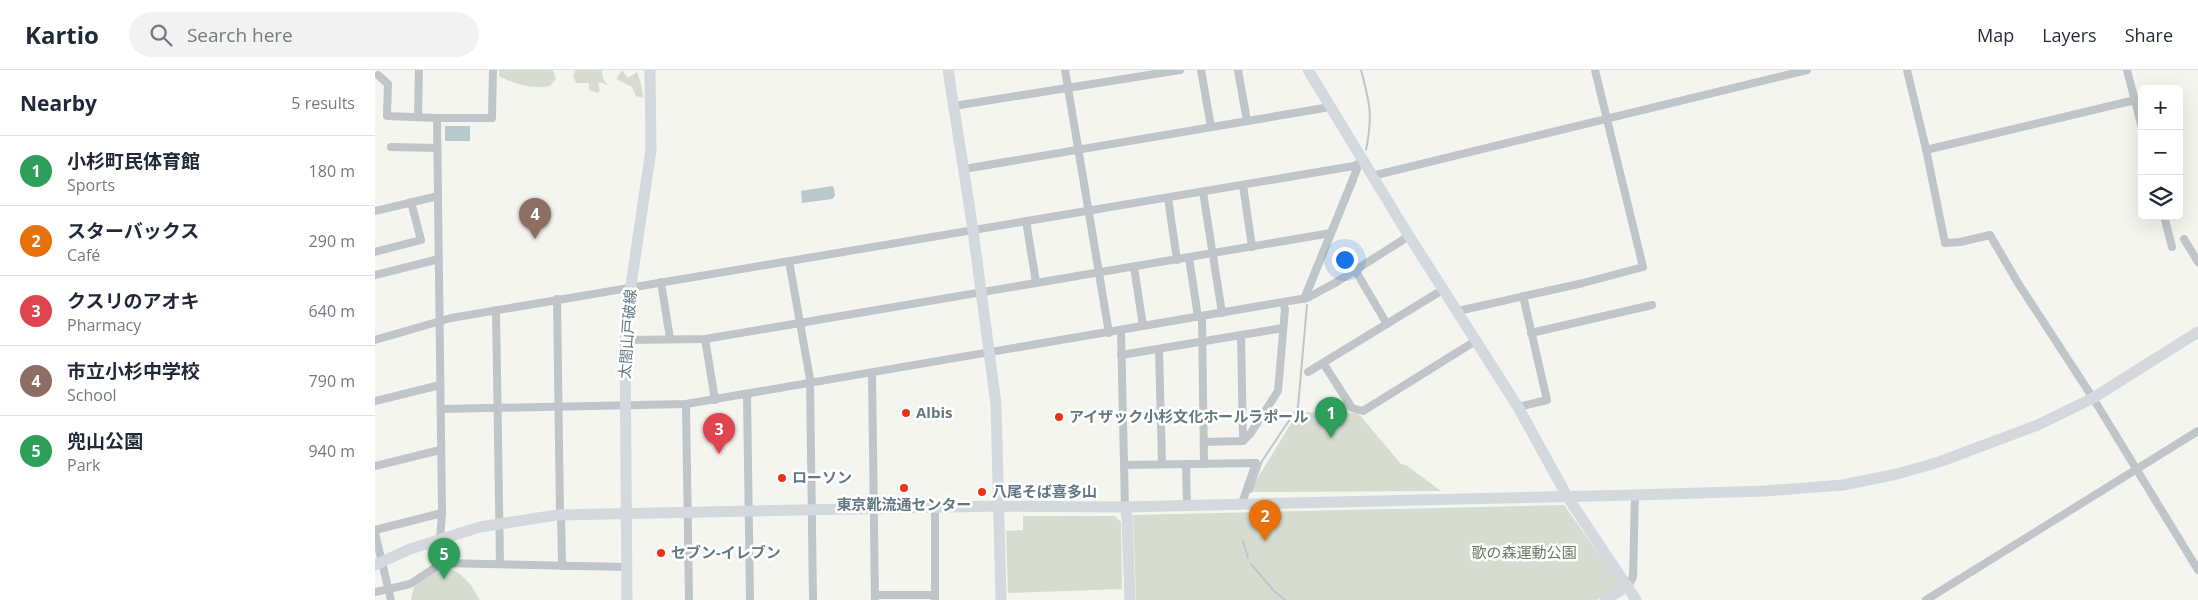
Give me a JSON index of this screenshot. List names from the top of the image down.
{
  "streets": {
    "street": ["太閤山戸破線"]
  },
  "parks": ["歌の森運動公園"],
  "places": [
    "Albis",
    "アイザック小杉文化ホールラポール",
    "ローソン",
    "東京靴流通センター",
    "八尾そば喜多山",
    "セブン-イレブン"
  ],
  "page": {
    "header": "Kartio",
    "search": "Search here",
    "nav": ["Map", "Layers", "Share"],
    "heading": ["Nearby", "5 results"],
    "map_buttons": ["+", "−"],
    "list": [
      {
        "mark": "1",
        "name": "小杉町民体育館",
        "note": "Sports",
        "value": "180 m"
      },
      {
        "mark": "2",
        "name": "スターバックス",
        "note": "Café",
        "value": "290 m"
      },
      {
        "mark": "3",
        "name": "クスリのアオキ",
        "note": "Pharmacy",
        "value": "640 m"
      },
      {
        "mark": "4",
        "name": "市立小杉中学校",
        "note": "School",
        "value": "790 m"
      },
      {
        "mark": "5",
        "name": "兜山公園",
        "note": "Park",
        "value": "940 m"
      }
    ],
    "pins": [
      "4",
      "1",
      "3",
      "2",
      "5"
    ]
  }
}
